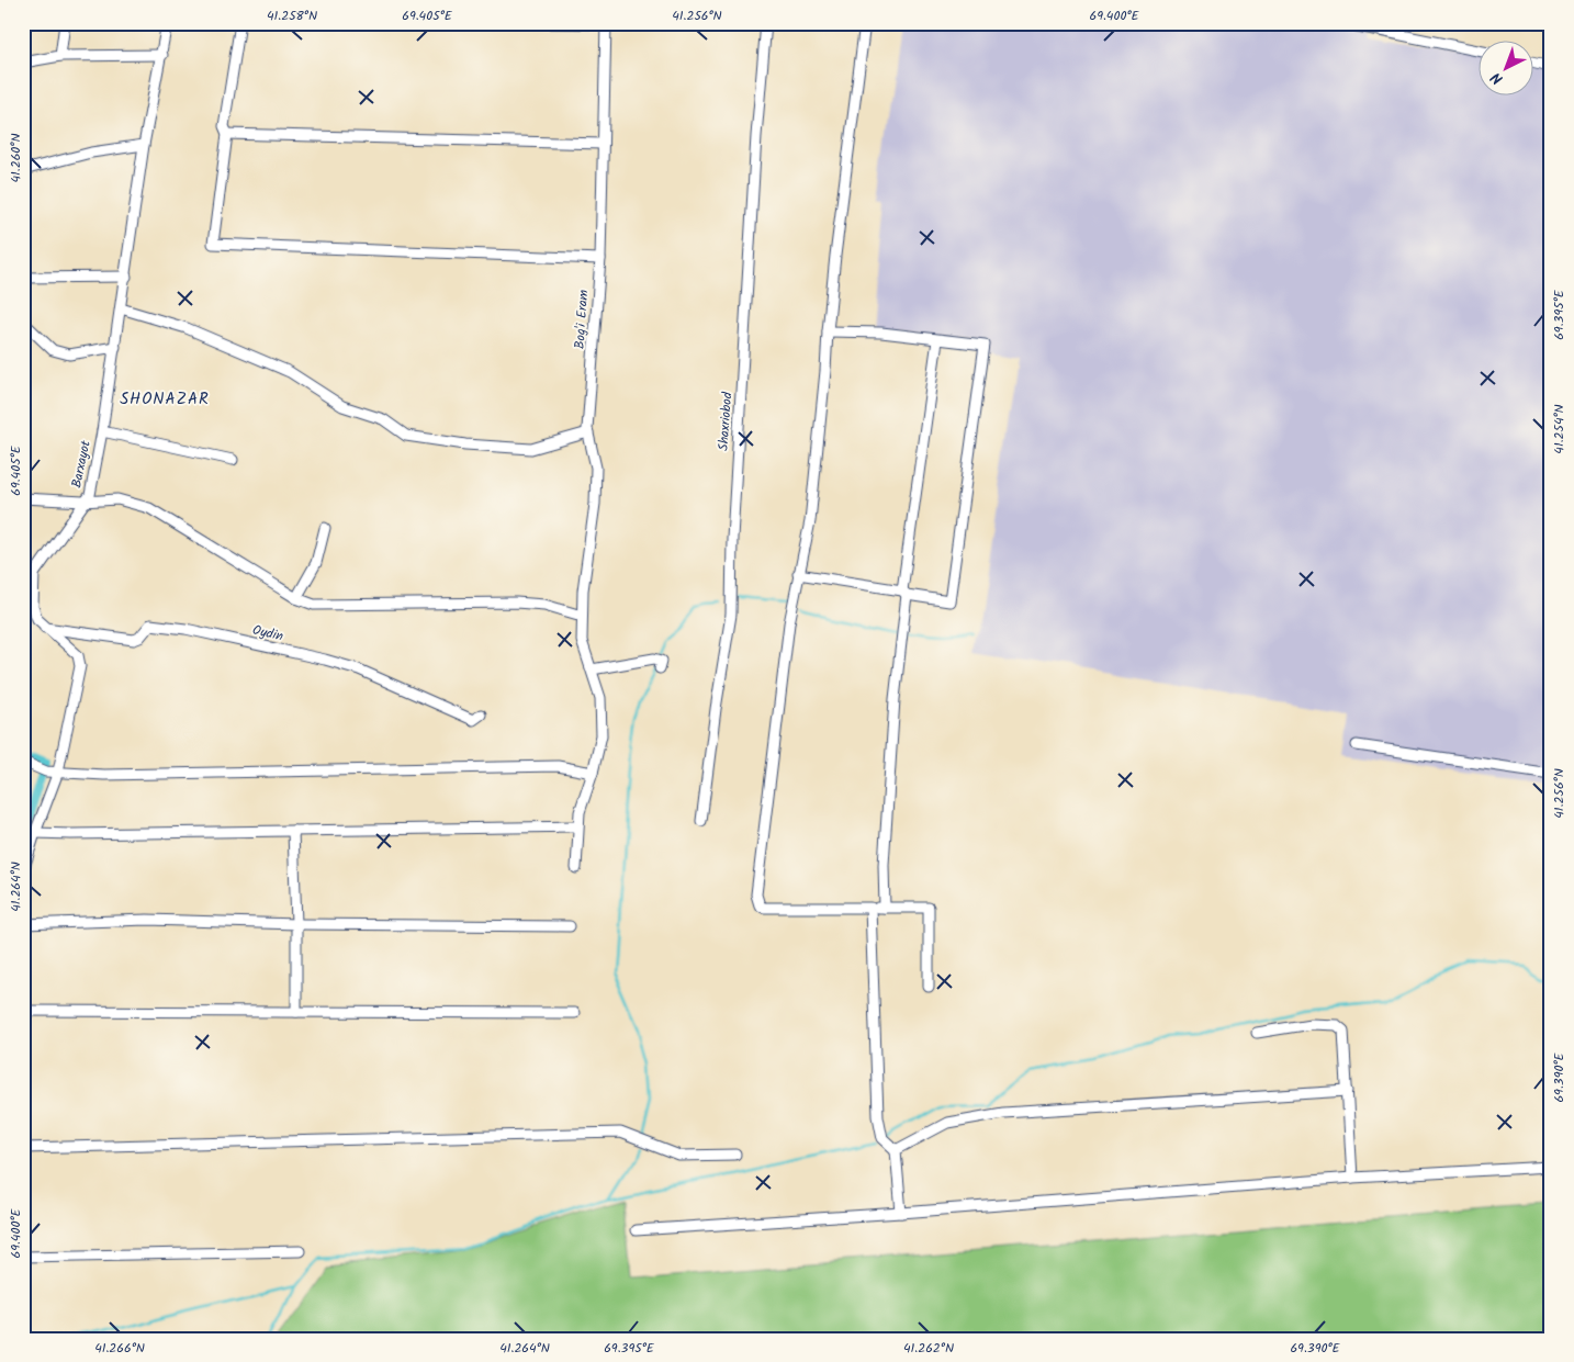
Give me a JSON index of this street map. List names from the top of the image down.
{
  "streets": {
    "street": [
      "Bog'i Eram",
      "Shaxriobod",
      "Barxayot",
      "Oydin"
    ]
  },
  "districts": ["SHONAZAR"],
  "north": "bottom left",
  "coordinates": [
    "41.258°N",
    "69.405°E",
    "41.256°N",
    "69.400°E",
    "41.260°N",
    "69.395°E",
    "41.254°N",
    "41.264°N",
    "69.390°E",
    "41.266°N",
    "41.262°N"
  ]
}
